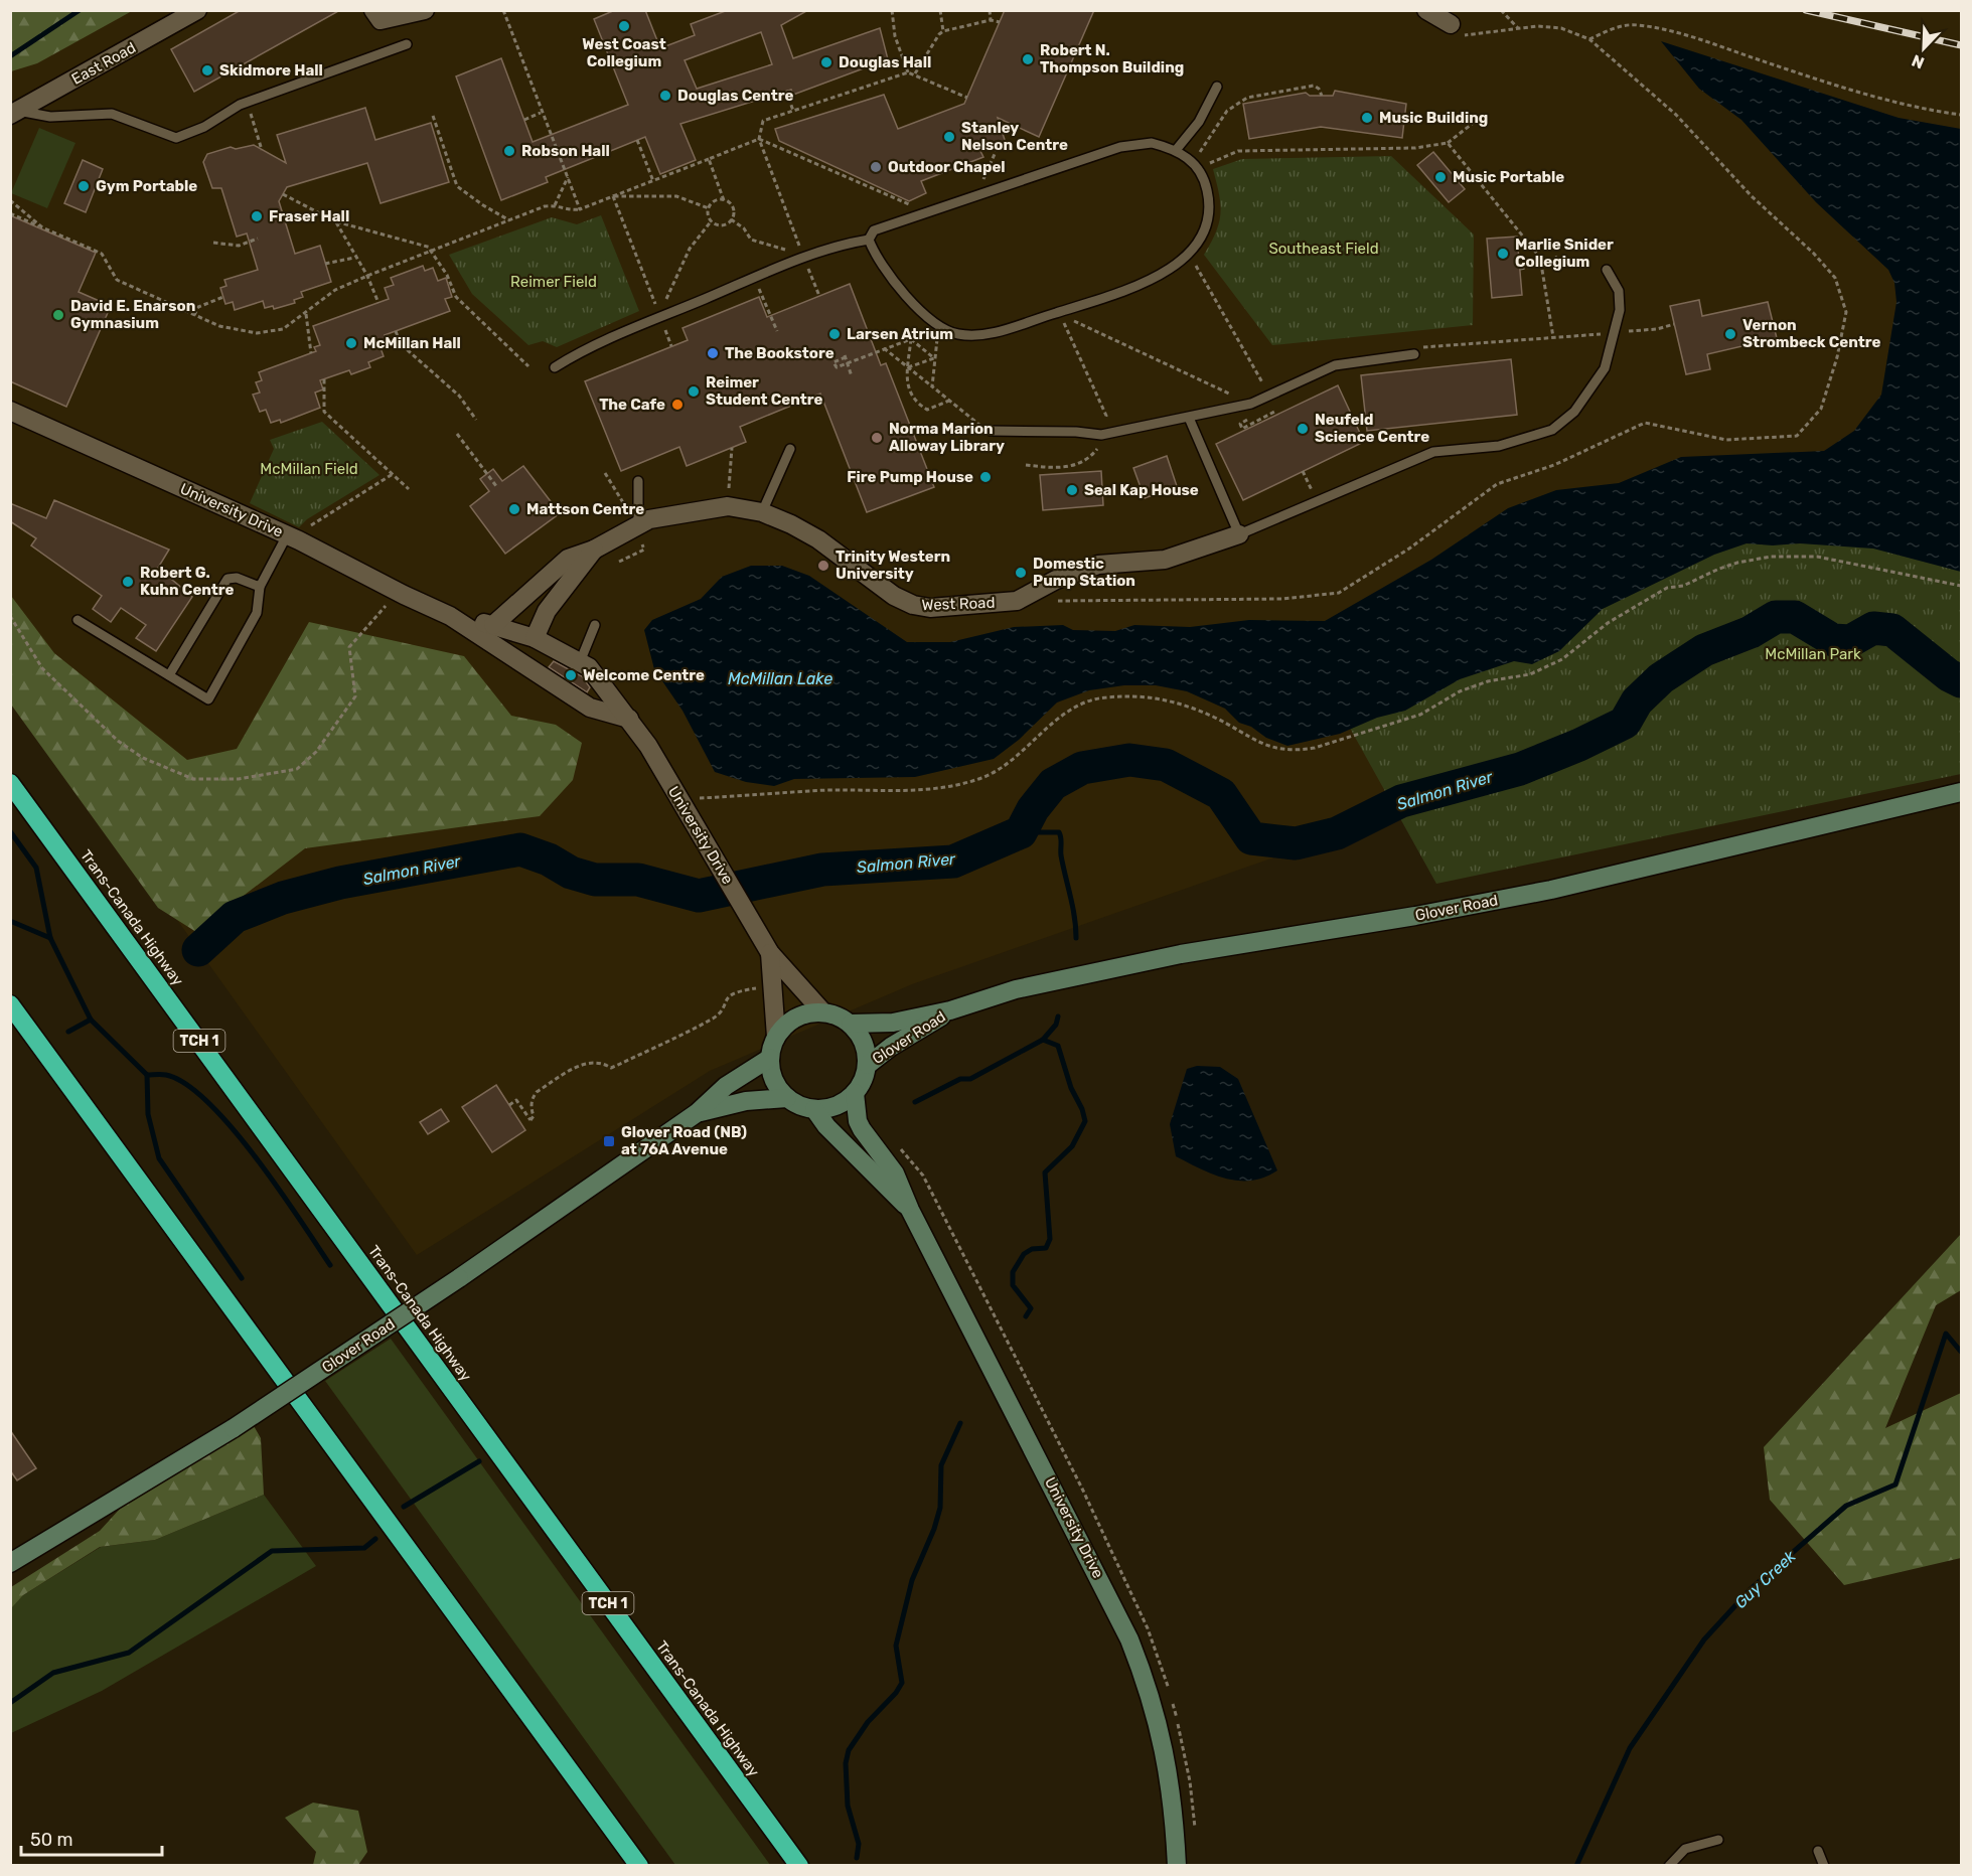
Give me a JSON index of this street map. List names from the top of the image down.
{
  "streets": {
    "highway": ["Trans-Canada Highway", "TCH 1"],
    "main road": ["University Drive", "Glover Road"],
    "street": ["East Road", "West Road"]
  },
  "crossings": [
    ["University Drive", "West Road"],
    ["University Drive", "Glover Road"]
  ],
  "water": ["McMillan Lake", "Salmon River", "Guy Creek"],
  "parks": [
    "Southeast Field",
    "Reimer Field",
    "McMillan Field",
    "McMillan Park"
  ],
  "places": {
    "other": [
      "West Coast Collegium",
      "Robert N. Thompson Building",
      "Douglas Hall",
      "Skidmore Hall",
      "Douglas Centre",
      "Music Building",
      "Stanley Nelson Centre",
      "Robson Hall",
      "Outdoor Chapel",
      "Music Portable",
      "Gym Portable",
      "Fraser Hall",
      "Marlie Snider Collegium",
      "David E. Enarson Gymnasium",
      "Larsen Atrium",
      "Vernon Strombeck Centre",
      "McMillan Hall",
      "The Bookstore",
      "Reimer Student Centre",
      "The Cafe",
      "Neufeld Science Centre",
      "Norma Marion Alloway Library",
      "Fire Pump House",
      "Seal Kap House",
      "Mattson Centre",
      "Trinity Western University",
      "Domestic Pump Station",
      "Robert G. Kuhn Centre",
      "Welcome Centre"
    ],
    "transit": ["Glover Road (NB) at 76A Avenue"]
  },
  "scale_bar": "50 m",
  "north": "bottom left"
}
